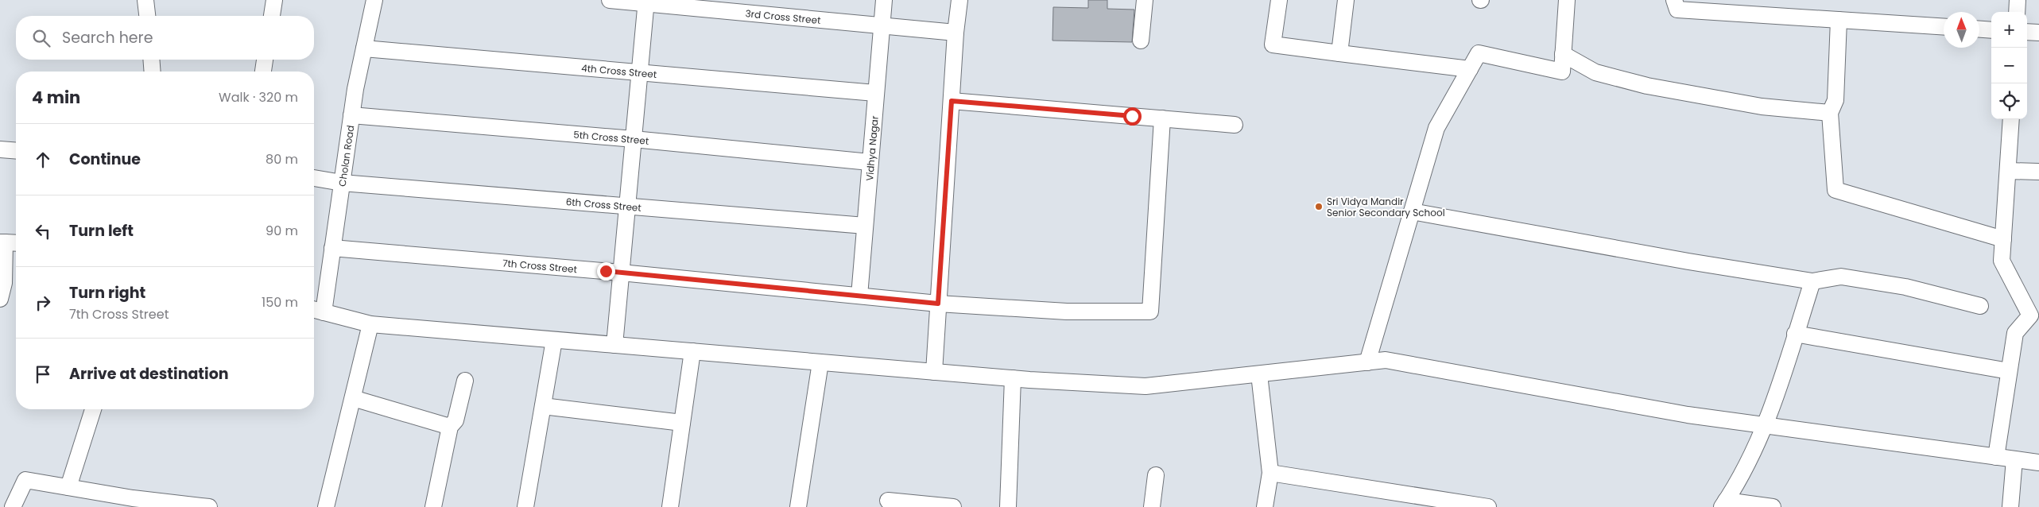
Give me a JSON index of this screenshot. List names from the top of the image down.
{
  "streets": {
    "street": [
      "3rd Cross Street",
      "4th Cross Street",
      "5th Cross Street",
      "Vidhya Nagar",
      "Cholan Road",
      "6th Cross Street",
      "7th Cross Street"
    ]
  },
  "crossings": [
    ["3rd Cross Street", "Vidhya Nagar"],
    ["4th Cross Street", "Vidhya Nagar"],
    ["4th Cross Street", "Cholan Road"],
    ["5th Cross Street", "Vidhya Nagar"],
    ["5th Cross Street", "Cholan Road"],
    ["Vidhya Nagar", "6th Cross Street"],
    ["Vidhya Nagar", "7th Cross Street"],
    ["Cholan Road", "6th Cross Street"],
    ["Cholan Road", "7th Cross Street"]
  ],
  "places": ["Sri Vidya Mandir Senior Secondary School"],
  "north": "top",
  "page": {
    "map_buttons": ["+", "−"],
    "search": "Search here",
    "heading": ["4 min", "Walk · 320 m"],
    "list": [
      ["Continue", "80 m"],
      ["Turn left", "90 m"],
      ["Turn right", "7th Cross Street", "150 m"],
      "Arrive at destination"
    ]
  }
}
